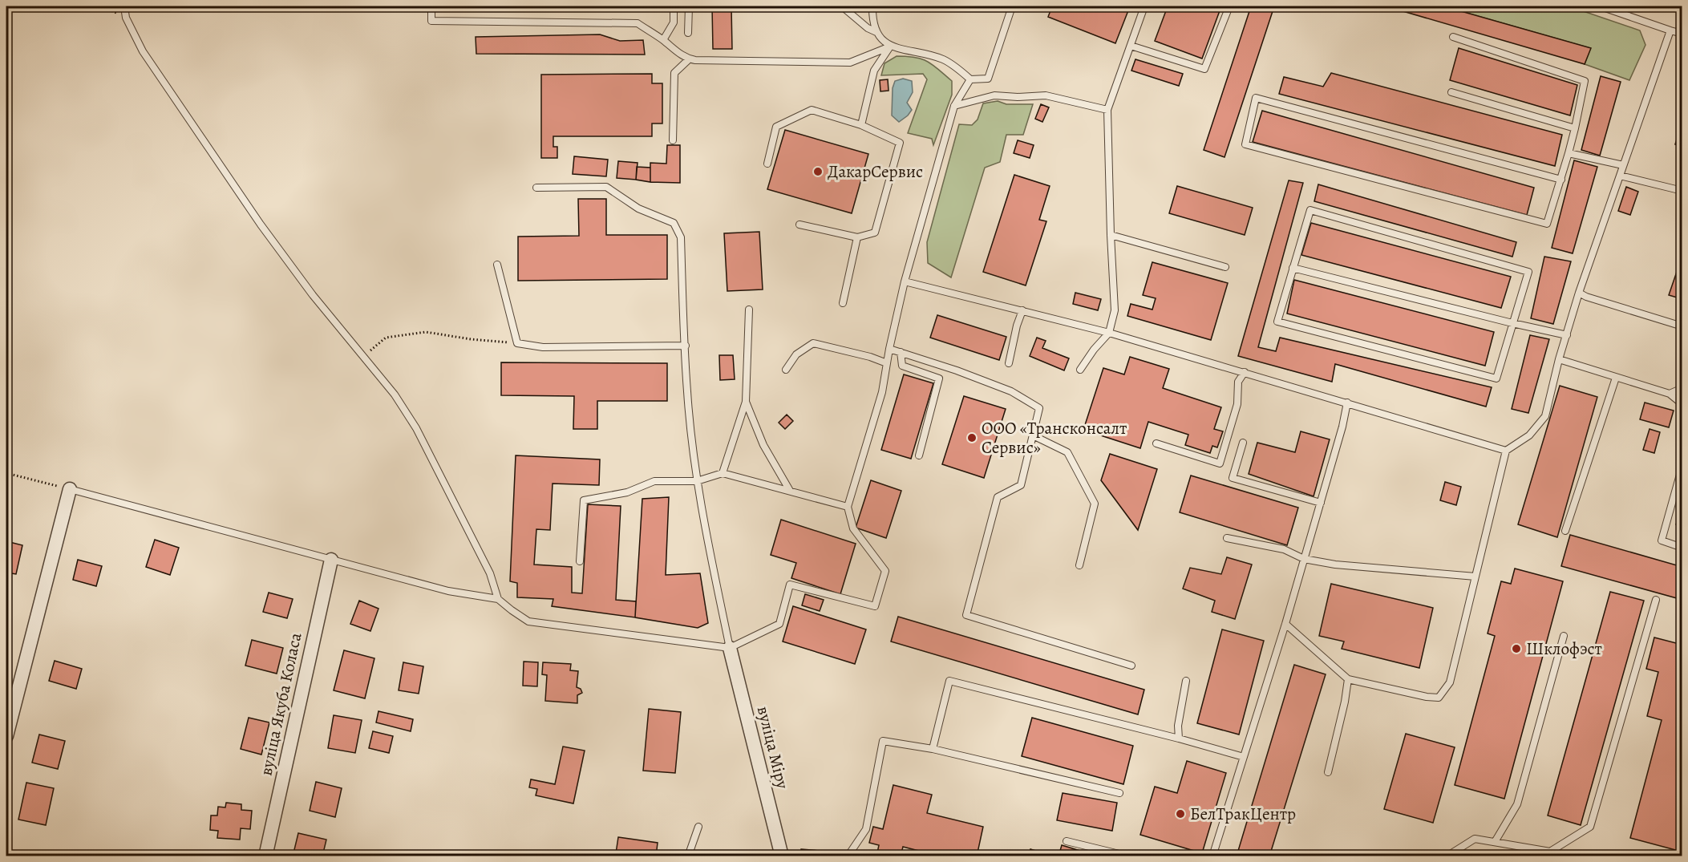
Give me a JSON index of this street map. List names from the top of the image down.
{
  "streets": {
    "street": ["вуліца Якуба Коласа", "вуліца Міру"]
  },
  "places": [
    "ДакарСервис",
    "ООО «Трансконсалт Сервис»",
    "Шклофэст",
    "БелТракЦентр"
  ]
}
